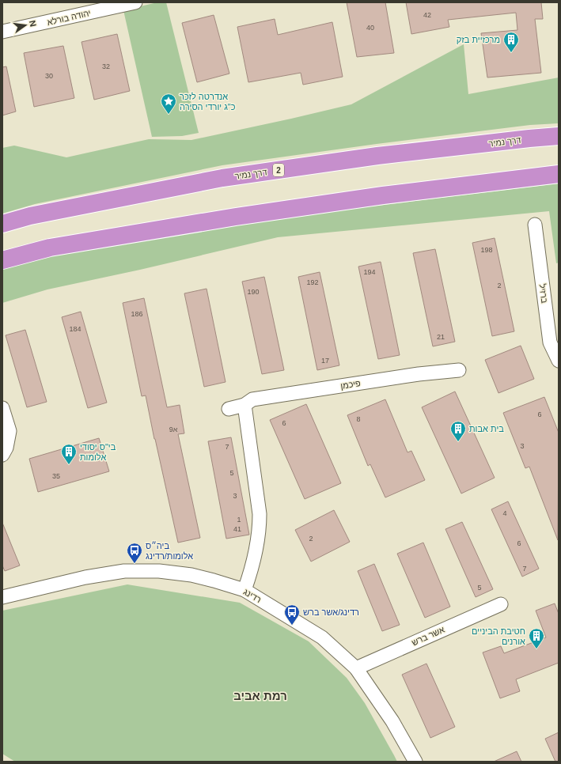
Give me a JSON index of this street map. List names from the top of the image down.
{
  "streets": {
    "highway": ["דרך נמיר", "2"],
    "street": [
      "יהודה בורלא",
      "ברזיל",
      "פיכמן",
      "רדינג",
      "אשר ברש"
    ]
  },
  "crossings": [
    ["רדינג", "אשר ברש"]
  ],
  "districts": ["רמת אביב"],
  "places": {
    "building": [
      "מרכזיית בזק",
      "בית אבות",
      "בי\"ס יסודי אלומות",
      "חטיבת הביניים אורנים"
    ],
    "place": ["אנדרטה לזכר כ\"ג יורדי הסירה"],
    "bus stop": ["ביה״ס אלומות/רדינג", "רדינג/אשר ברש"]
  },
  "house_numbers": [
    "42",
    "40",
    "32",
    "30",
    "198",
    "194",
    "192",
    "2",
    "190",
    "186",
    "184",
    "21",
    "17",
    "6",
    "8",
    "6",
    "9א",
    "3",
    "7",
    "5",
    "35",
    "3",
    "4",
    "1",
    "41",
    "2",
    "6",
    "7",
    "5"
  ],
  "north": "right"
}
